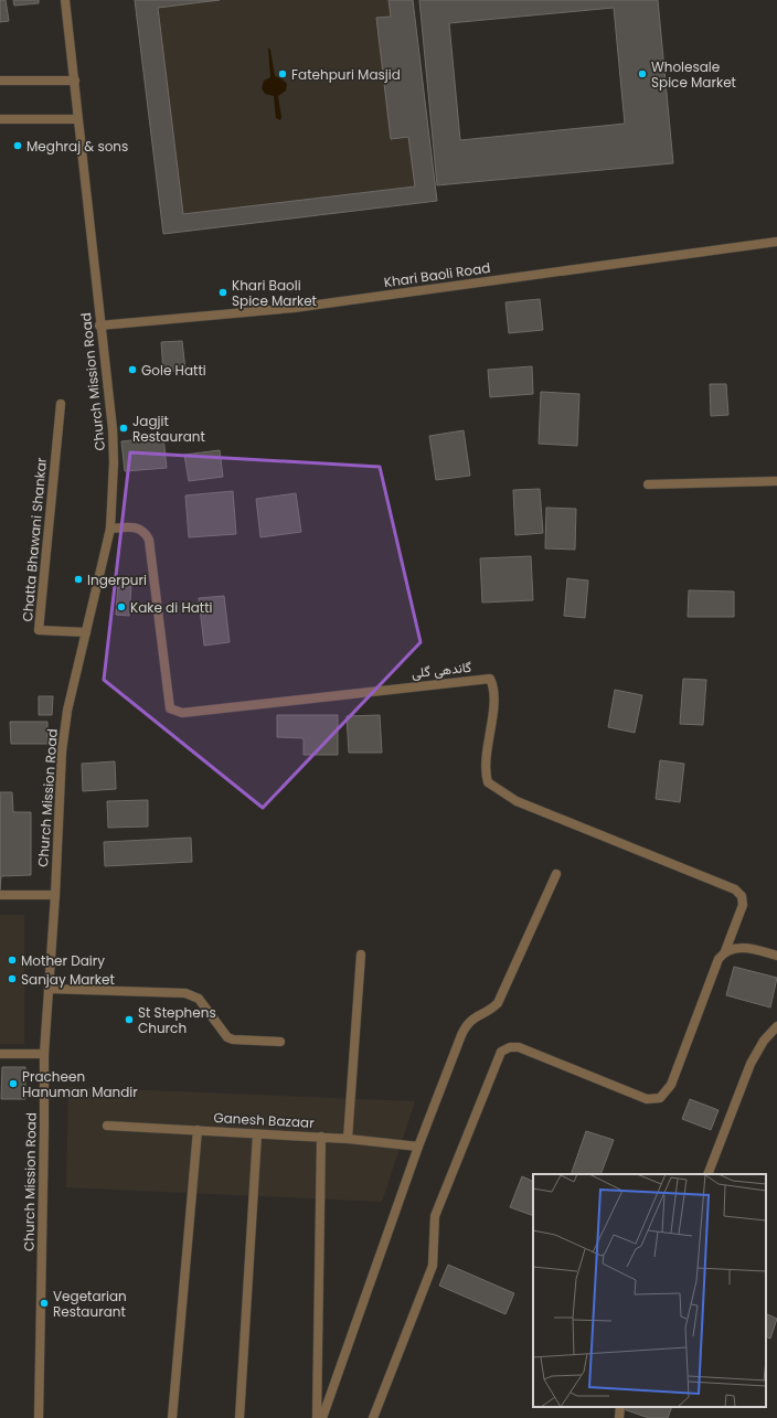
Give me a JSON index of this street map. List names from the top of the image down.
{
  "streets": {
    "street": [
      "Khari Baoli Road",
      "Church Mission Road",
      "Chatta Bhawani Shankar",
      "گاندھی گلی",
      "Ganesh Bazaar"
    ]
  },
  "crossings": [
    ["Khari Baoli Road", "Church Mission Road"],
    ["Church Mission Road", "Chatta Bhawani Shankar"],
    ["Church Mission Road", "گاندھی گلی"]
  ],
  "places": [
    "Fatehpuri Masjid",
    "Wholesale Spice Market",
    "Meghraj & sons",
    "Khari Baoli Spice Market",
    "Gole Hatti",
    "Jagjit Restaurant",
    "Ingerpuri",
    "Kake di Hatti",
    "Mother Dairy",
    "Sanjay Market",
    "St Stephens Church",
    "Pracheen Hanuman Mandir",
    "Vegetarian Restaurant"
  ]
}
